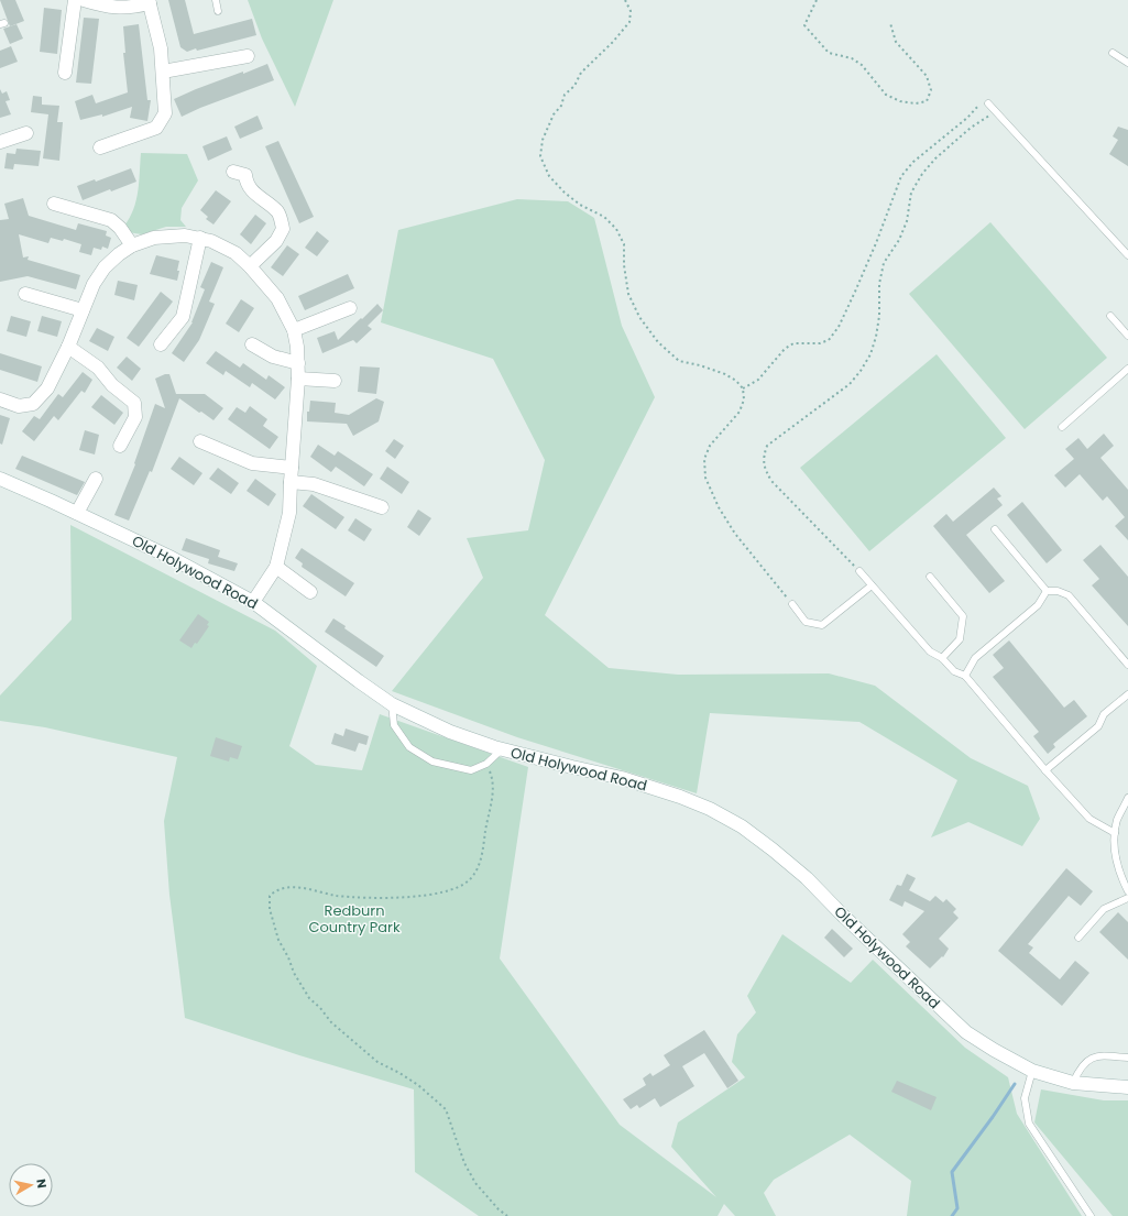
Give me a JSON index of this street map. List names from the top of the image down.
{
  "streets": {
    "street": ["Old Holywood Road"]
  },
  "parks": ["Redburn Country Park"],
  "north": "right"
}
